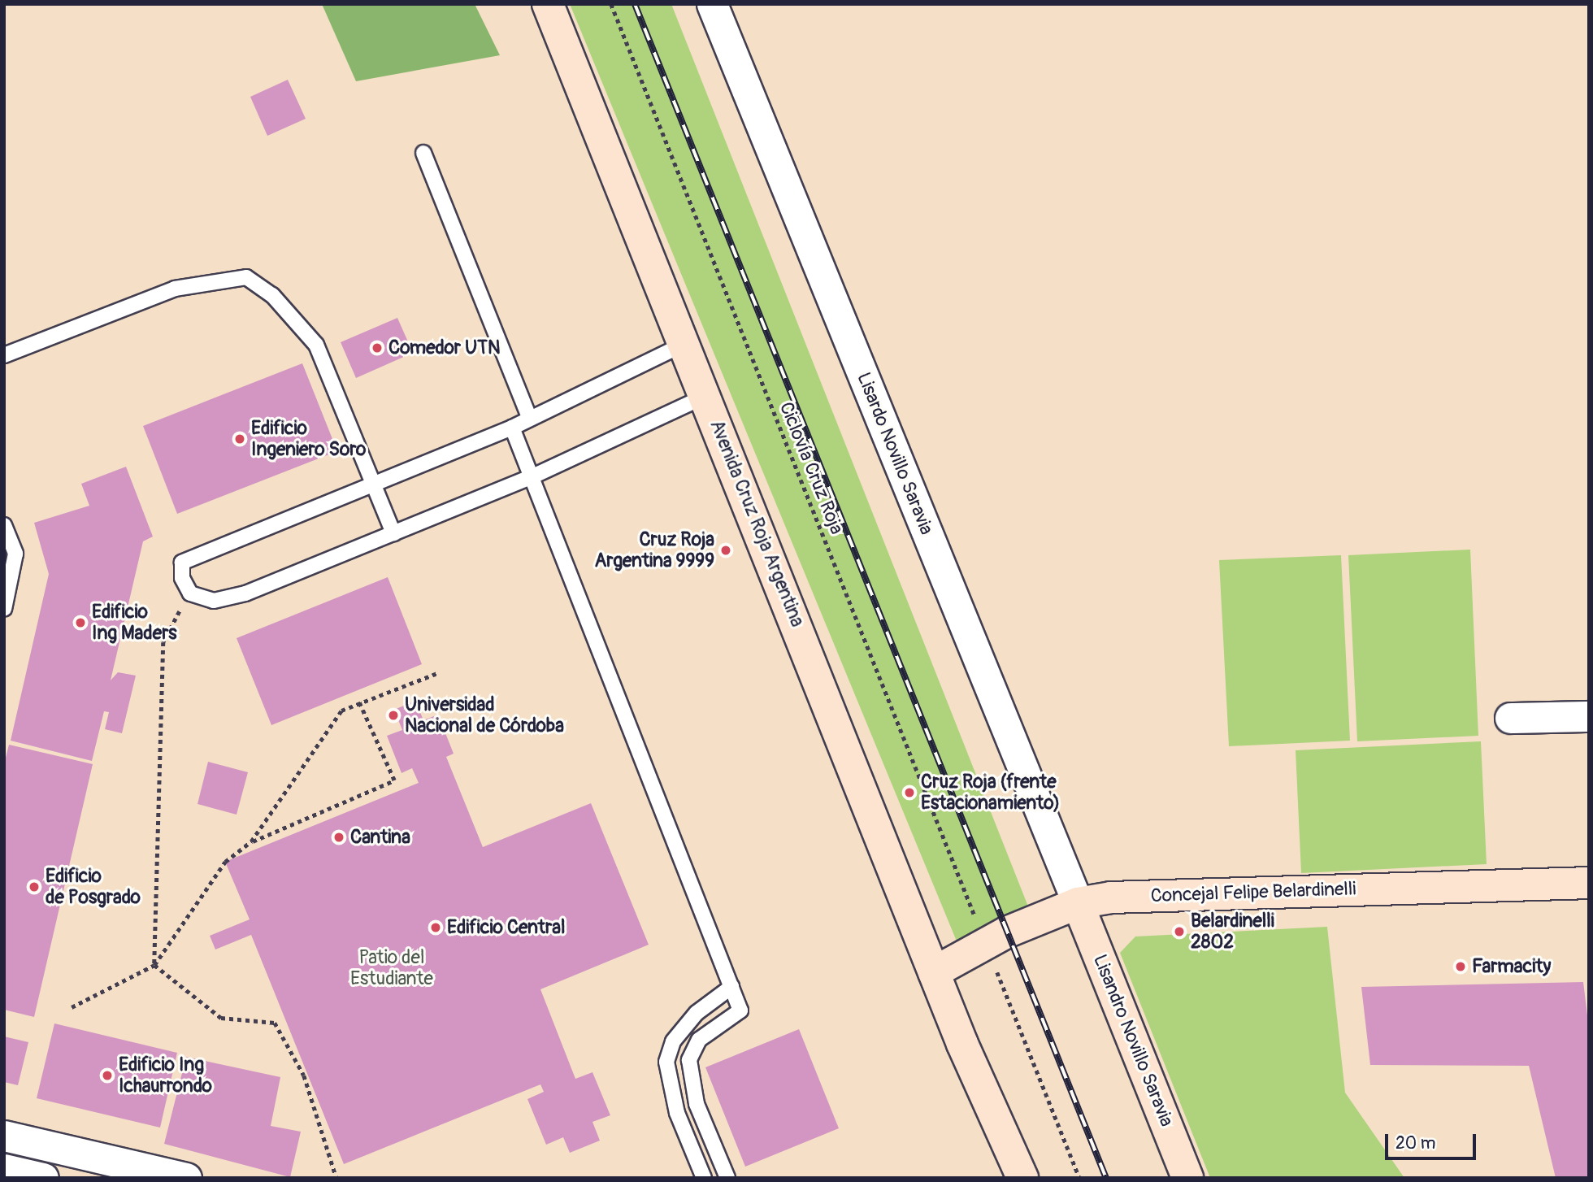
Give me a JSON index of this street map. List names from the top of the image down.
{
  "streets": {
    "main road": ["Avenida Cruz Roja Argentina", "Concejal Felipe Belardinelli", "Lisandro Novillo Saravia"],
    "street": ["Lisardo Novillo Saravia"],
    "path": ["Ciclovía Cruz Roja"]
  },
  "crossings": [
    ["Lisardo Novillo Saravia", "Concejal Felipe Belardinelli"],
    ["Lisardo Novillo Saravia", "Lisandro Novillo Saravia"],
    ["Ciclovía Cruz Roja", "Concejal Felipe Belardinelli"],
    ["Avenida Cruz Roja Argentina", "Concejal Felipe Belardinelli"],
    ["Concejal Felipe Belardinelli", "Lisandro Novillo Saravia"]
  ],
  "parks": ["Patio del Estudiante"],
  "places": [
    "Comedor UTN",
    "Edificio Ingeniero Soro",
    "Cruz Roja Argentina 9999",
    "Edificio Ing Maders",
    "Universidad Nacional de Córdoba",
    "Cruz Roja (frente Estacionamiento)",
    "Cantina",
    "Edificio de Posgrado",
    "Edificio Central",
    "Belardinelli 2802",
    "Farmacity",
    "Edificio Ing Ichaurrondo"
  ],
  "scale_bar": "20 m"
}
